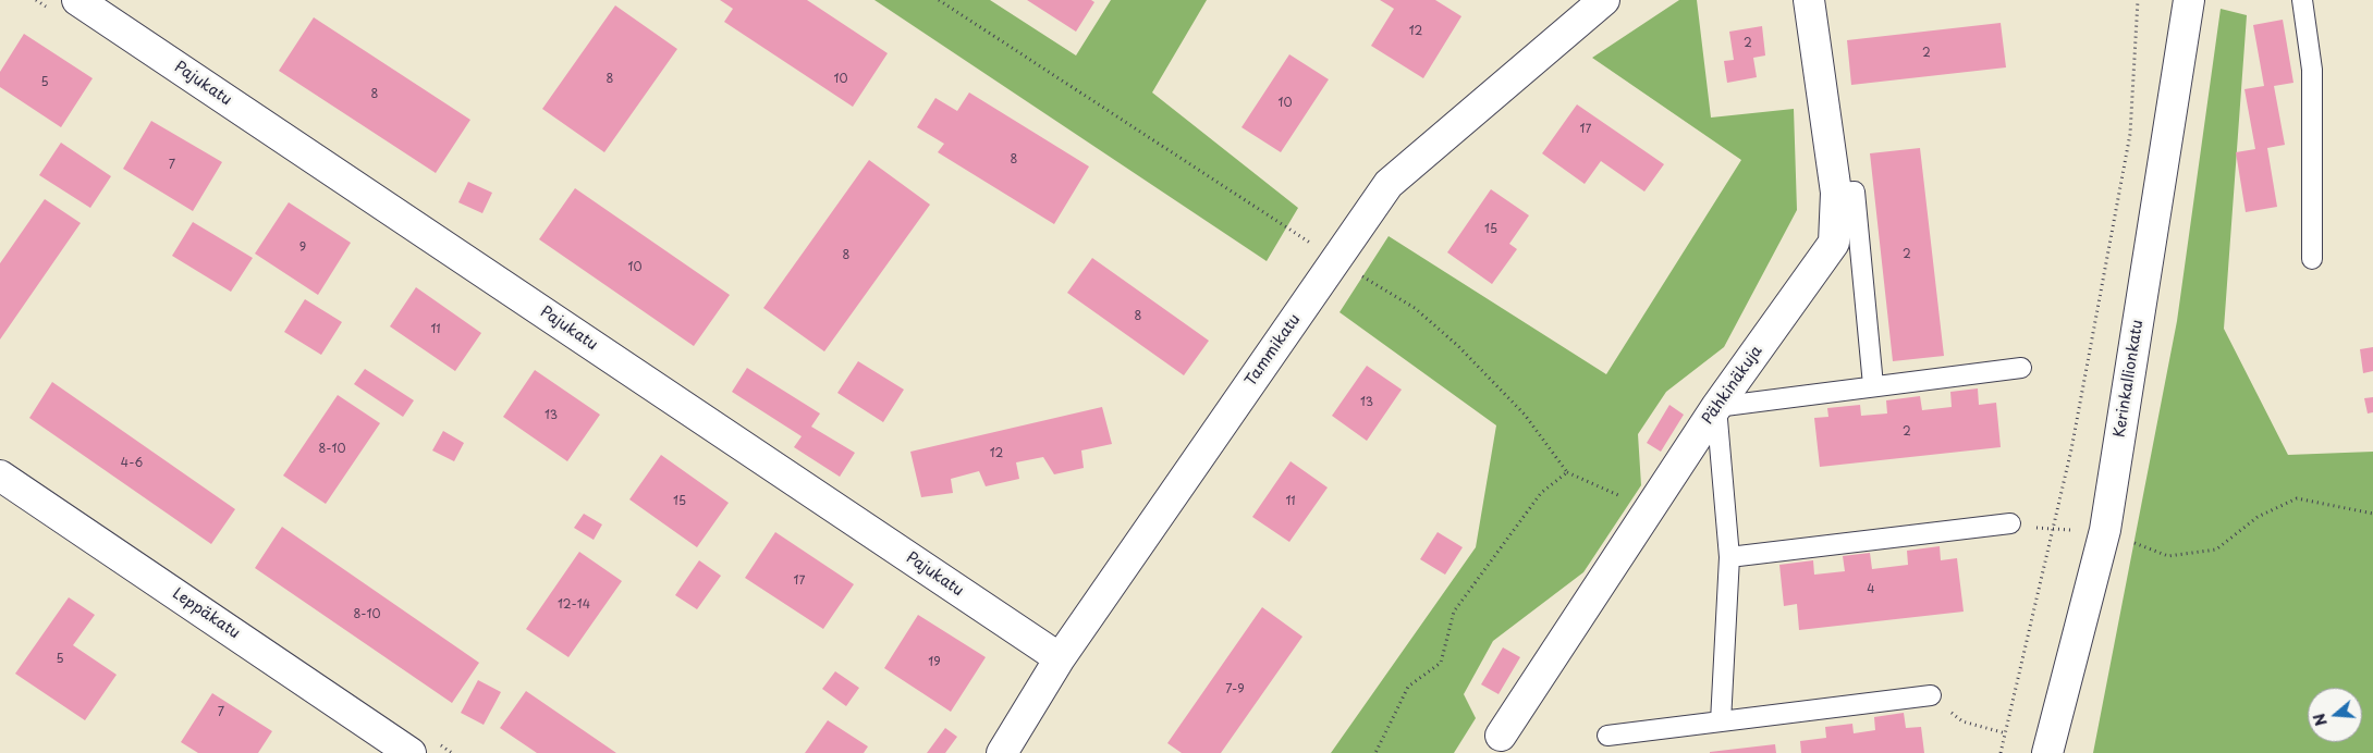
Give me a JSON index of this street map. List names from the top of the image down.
{
  "streets": {
    "street": [
      "Pajukatu",
      "Tammikatu",
      "Kerinkallionkatu",
      "Pähkinäkuja",
      "Leppäkatu"
    ]
  },
  "crossings": [
    ["Pajukatu", "Tammikatu"]
  ],
  "house_numbers": [
    "12",
    "2",
    "2",
    "8",
    "10",
    "5",
    "8",
    "10",
    "17",
    "8",
    "7",
    "15",
    "9",
    "2",
    "8",
    "10",
    "8",
    "11",
    "13",
    "13",
    "2",
    "8-10",
    "12",
    "4-6",
    "15",
    "11",
    "17",
    "4",
    "12-14",
    "8-10",
    "5",
    "19",
    "7-9",
    "7"
  ],
  "north": "left"
}
